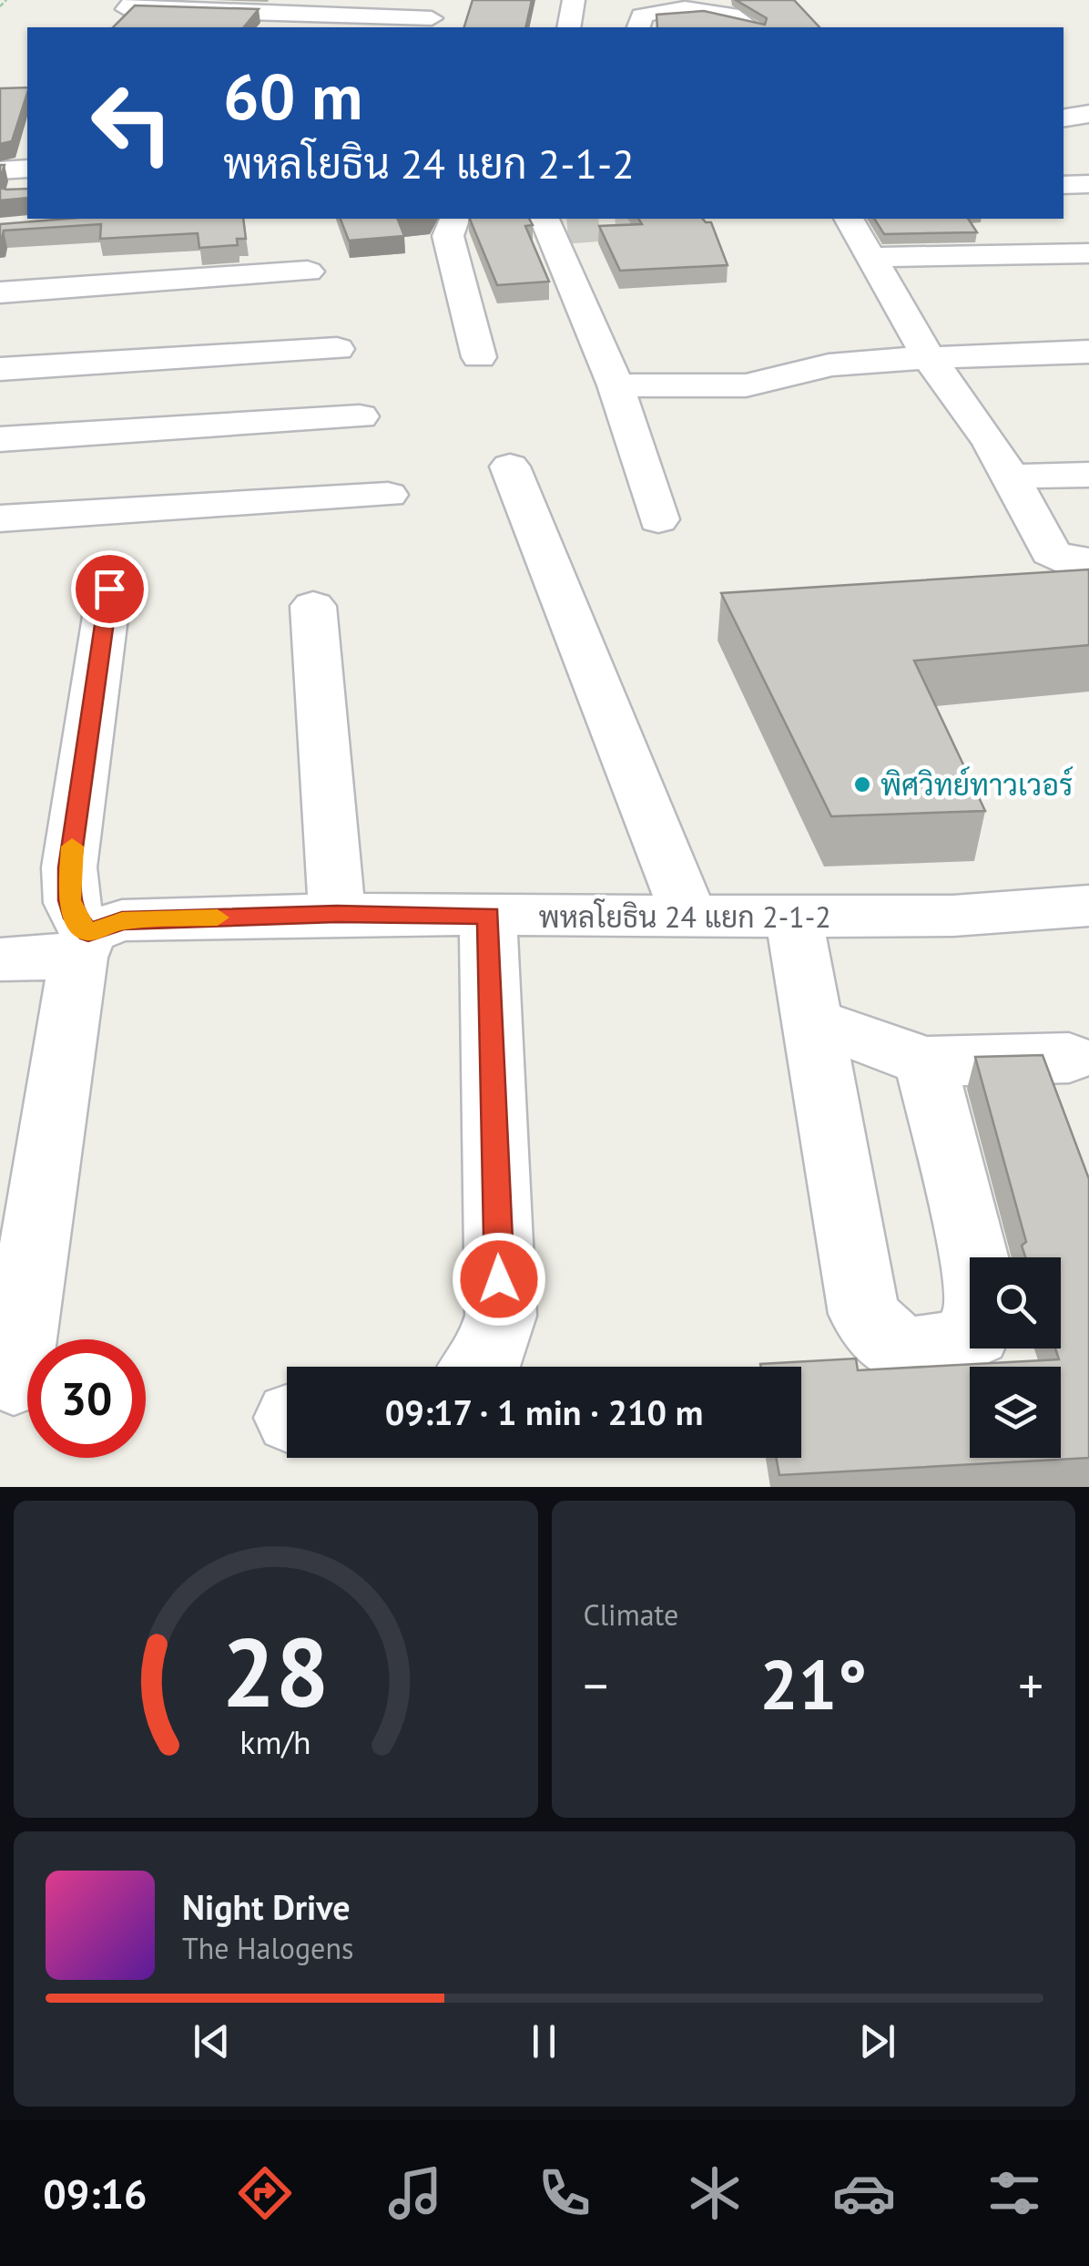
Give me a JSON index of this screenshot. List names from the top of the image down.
{
  "streets": {
    "street": ["พหลโยธิน 24 แยก 2-1-2"]
  },
  "places": ["พิศวิทย์ทาวเวอร์"],
  "page": {
    "turn": ["60 m", "พหลโยธิน 24 แยก 2-1-2"],
    "limit": "30",
    "trip": "09:17 · 1 min · 210 m",
    "tile": "Climate",
    "heat": ["−", "21°", "+"],
    "song": ["Night Drive", "The Halogens"],
    "tabs": "09:16",
    "gauge": ["28", "km/h"]
  }
}
